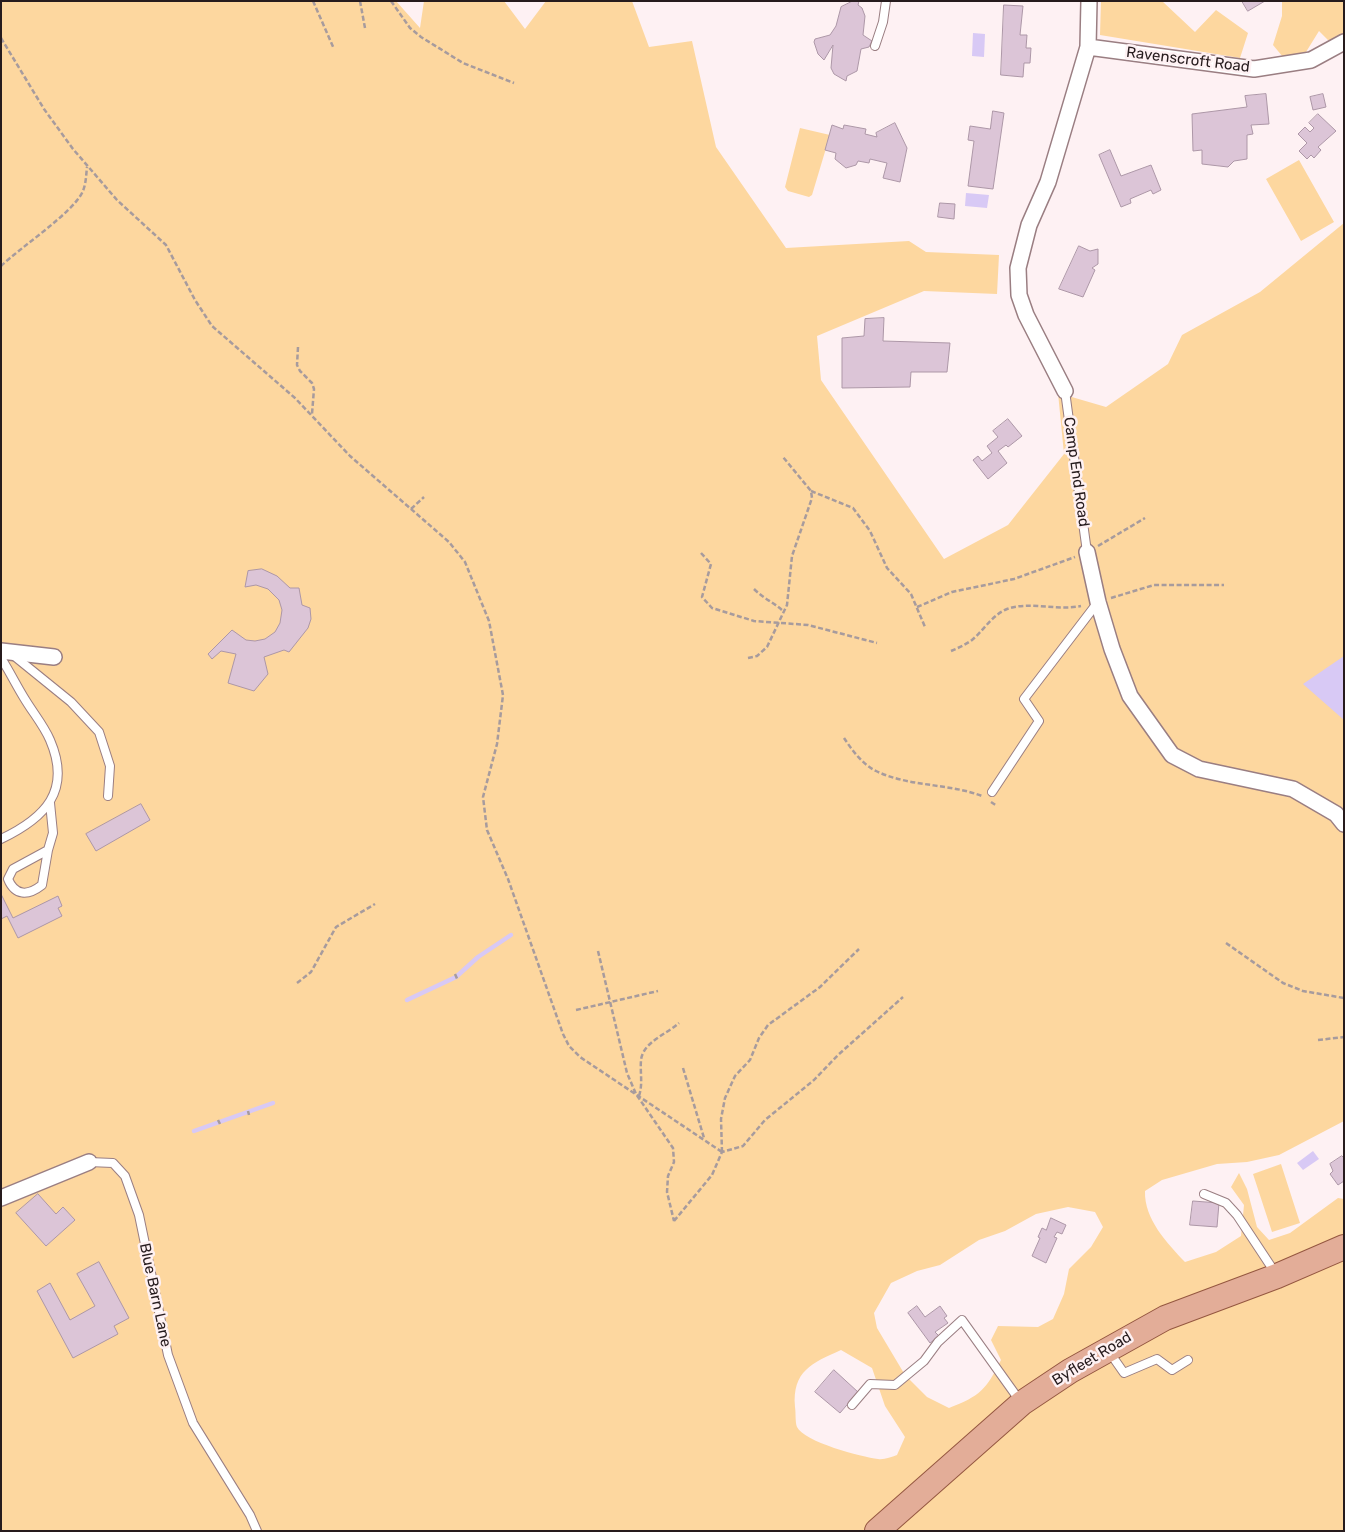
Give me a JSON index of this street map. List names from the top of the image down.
{
  "streets": {
    "main road": ["Byfleet Road"],
    "street": ["Ravenscroft Road", "Camp End Road", "Blue Barn Lane"]
  },
  "crossings": [
    ["Ravenscroft Road", "Camp End Road"]
  ]
}
